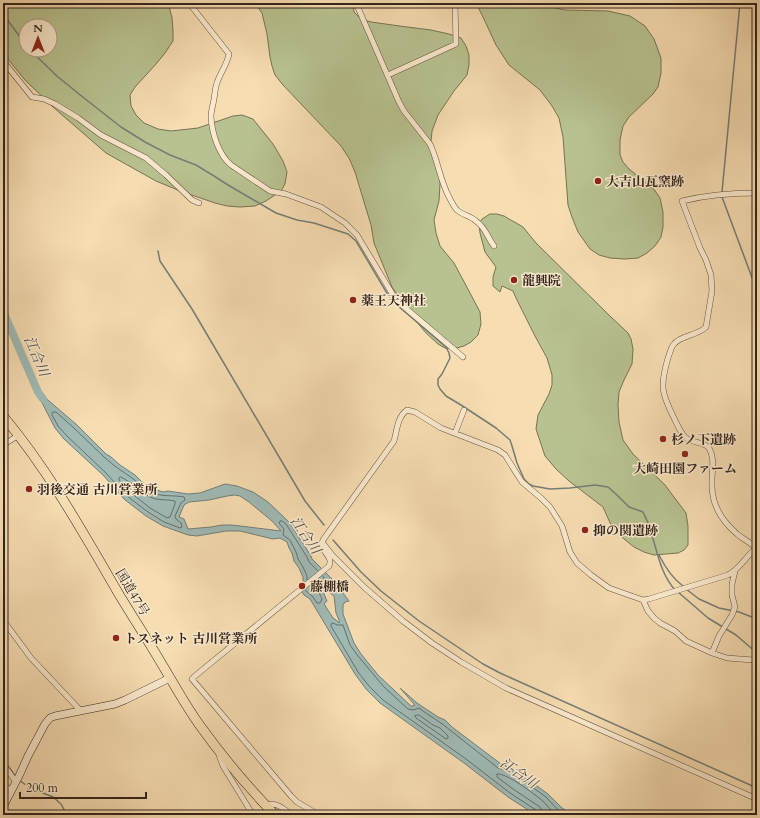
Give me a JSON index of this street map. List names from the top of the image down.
{
  "streets": {
    "highway": ["国道47号"]
  },
  "water": ["江合川"],
  "places": [
    "大吉山瓦窯跡",
    "龍興院",
    "薬王天神社",
    "杉ノ下遺跡",
    "大崎田園ファーム",
    "羽後交通 古川営業所",
    "抑の関遺跡",
    "藤棚橋",
    "トスネット 古川営業所"
  ],
  "scale_bar": "200 m",
  "north": "top"
}
